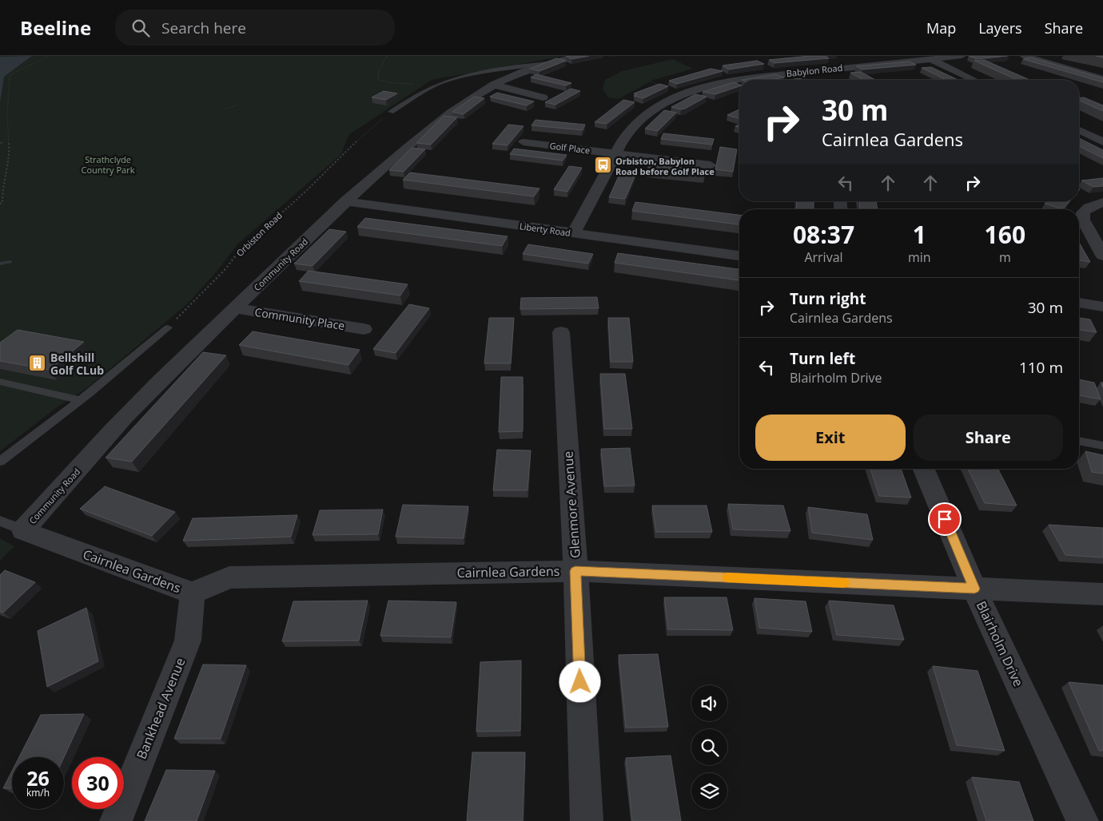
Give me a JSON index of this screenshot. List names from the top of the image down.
{
  "streets": {
    "street": [
      "Babylon Road",
      "Golf Place",
      "Liberty Road",
      "Community Road",
      "Community Place",
      "Glenmore Avenue",
      "Cairnlea Gardens",
      "Blairholm Drive",
      "Bankhead Avenue"
    ],
    "path": ["Orbiston Road"]
  },
  "crossings": [
    ["Babylon Road", "Golf Place"],
    ["Babylon Road", "Liberty Road"],
    ["Liberty Road", "Community Road"],
    ["Community Road", "Community Place"],
    ["Community Road", "Cairnlea Gardens"],
    ["Glenmore Avenue", "Cairnlea Gardens"],
    ["Cairnlea Gardens", "Blairholm Drive"],
    ["Cairnlea Gardens", "Bankhead Avenue"]
  ],
  "parks": ["Strathclyde Country Park"],
  "places": {
    "bus stop": ["Orbiston, Babylon Road before Golf Place"],
    "building": ["Bellshill Golf CLub"]
  },
  "page": {
    "header": "Beeline",
    "search": "Search here",
    "nav": ["Map", "Layers", "Share"],
    "turn": ["30 m", "Cairnlea Gardens"],
    "eta": [
      "08:37",
      "Arrival",
      "1",
      "min",
      "160",
      "m"
    ],
    "list": [
      {
        "name": "Turn right",
        "note": "Cairnlea Gardens",
        "value": "30 m"
      },
      {
        "name": "Turn left",
        "note": "Blairholm Drive",
        "value": "110 m"
      }
    ],
    "buttons": ["Exit", "Share"],
    "speed": "26 km/h",
    "limit": "30"
  }
}
